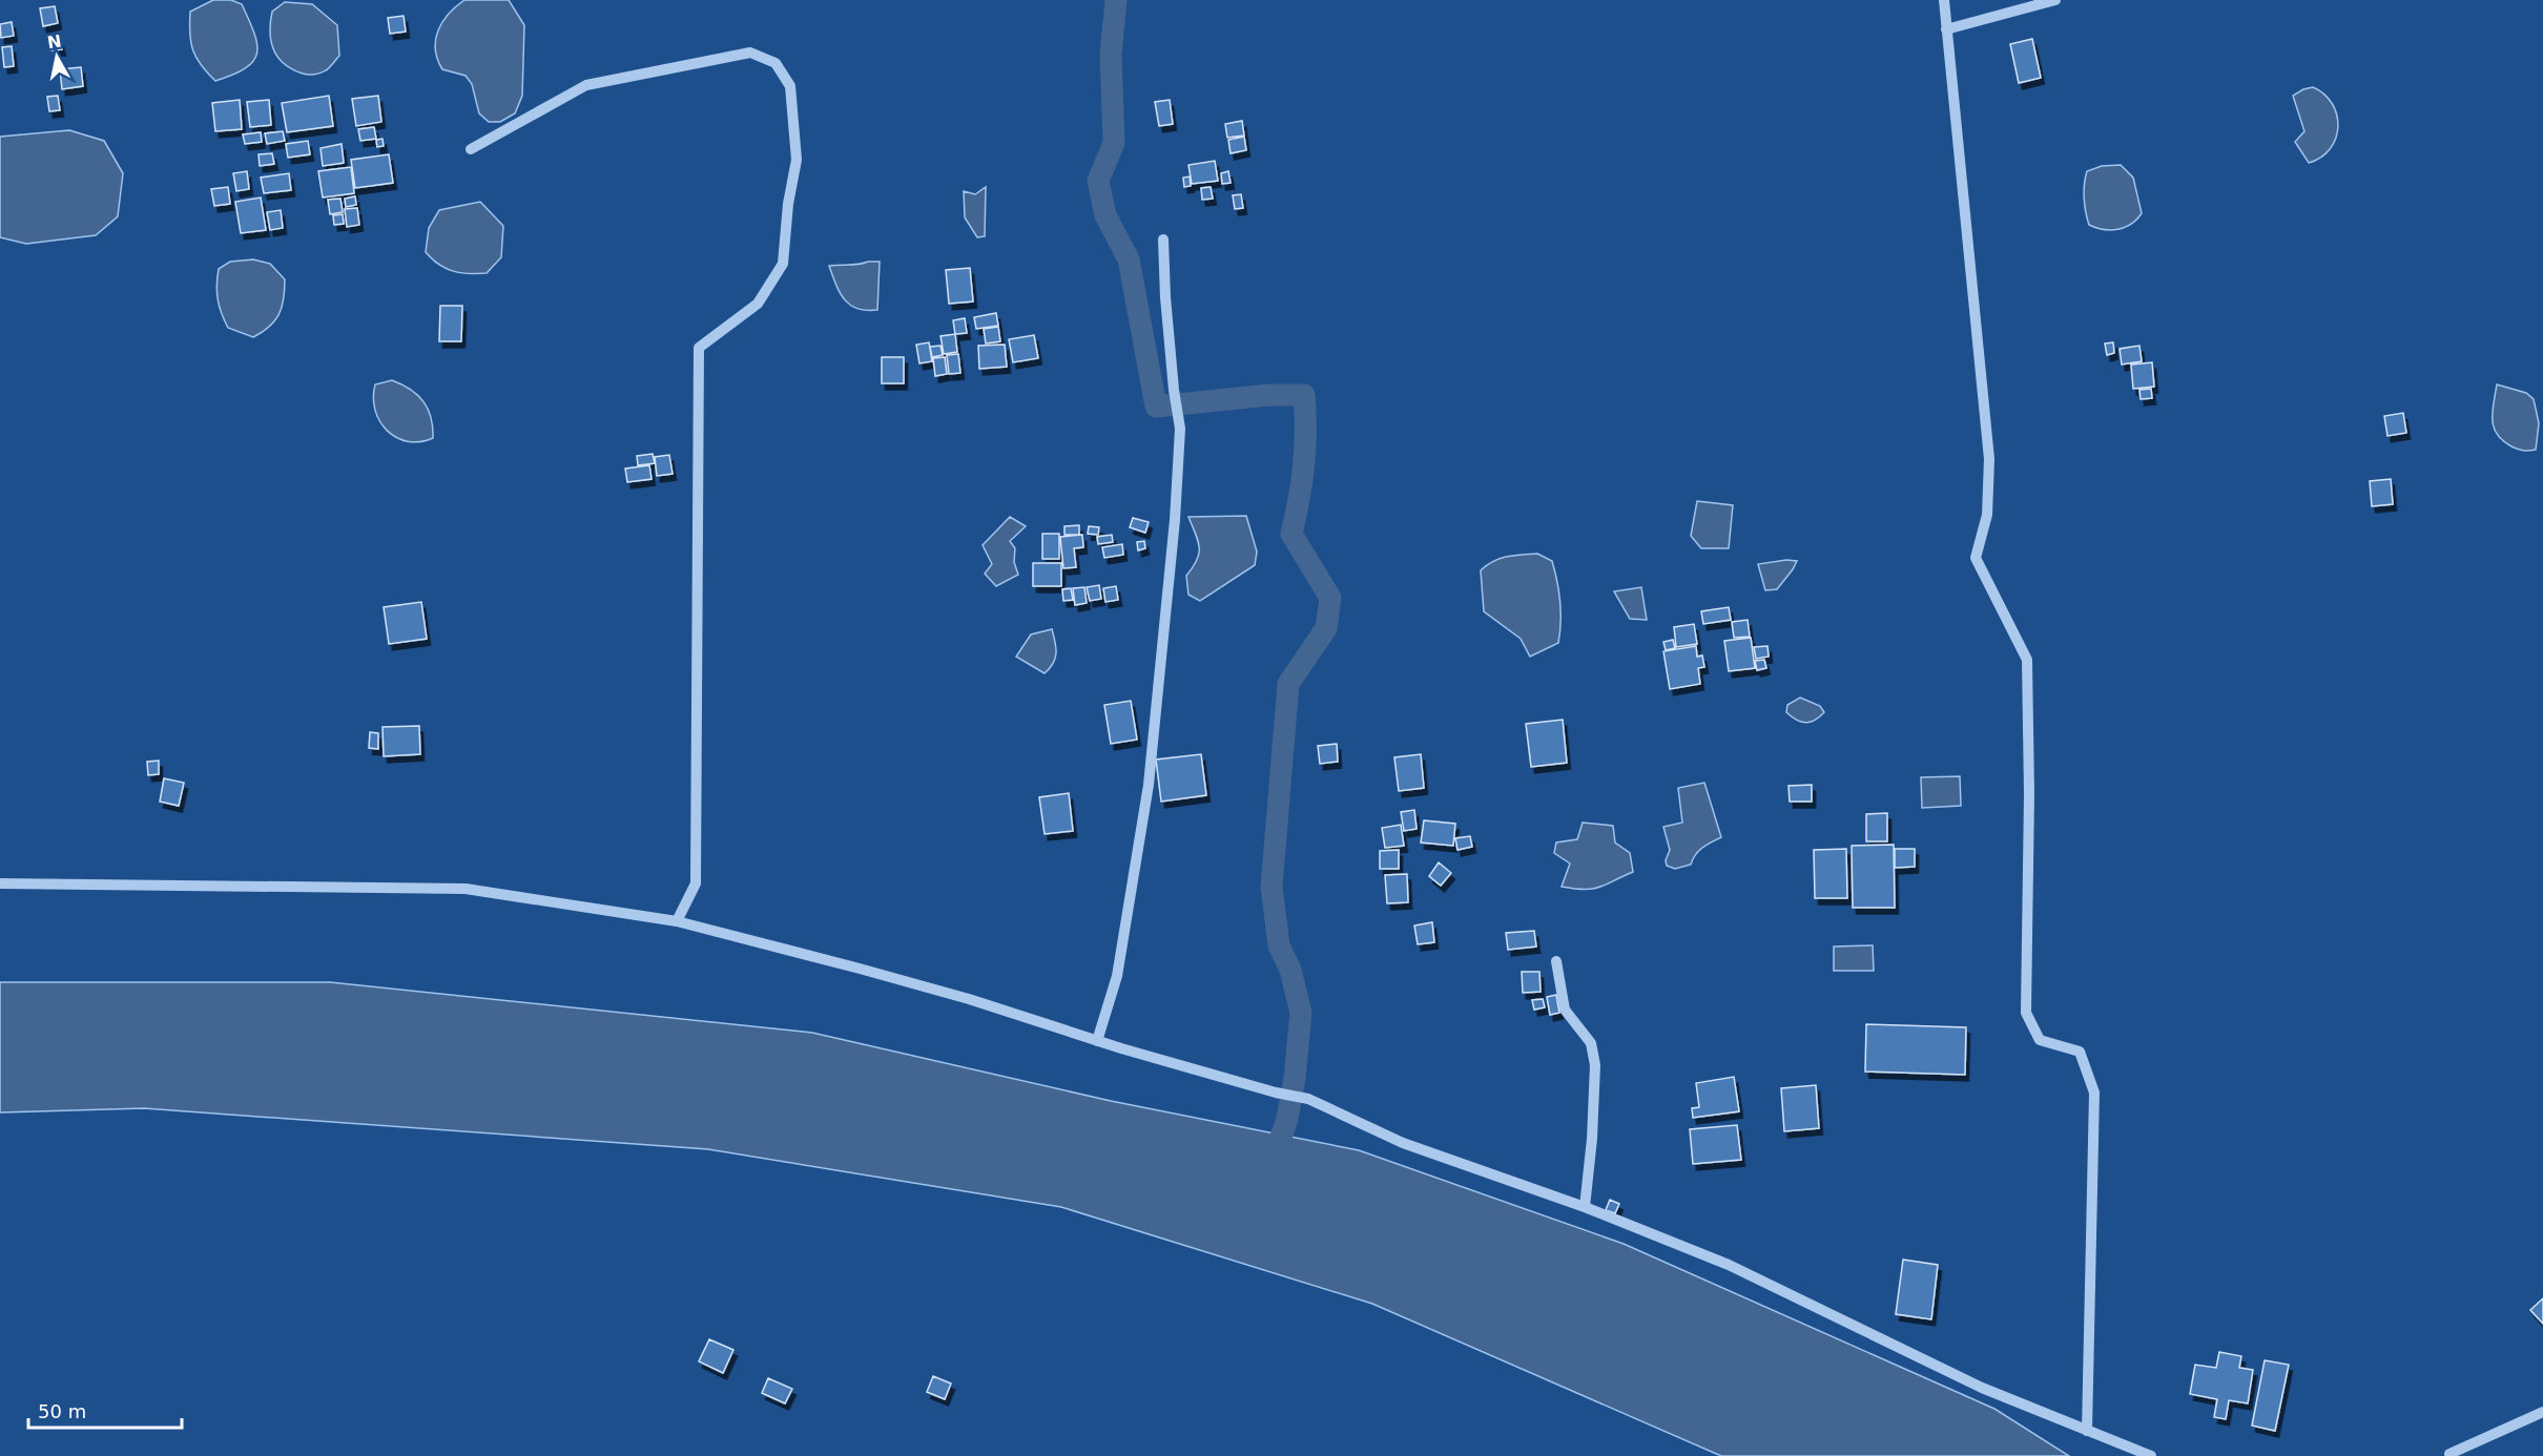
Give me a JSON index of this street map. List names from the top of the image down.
{
  "scale_bar": "50 m",
  "north": "top"
}
